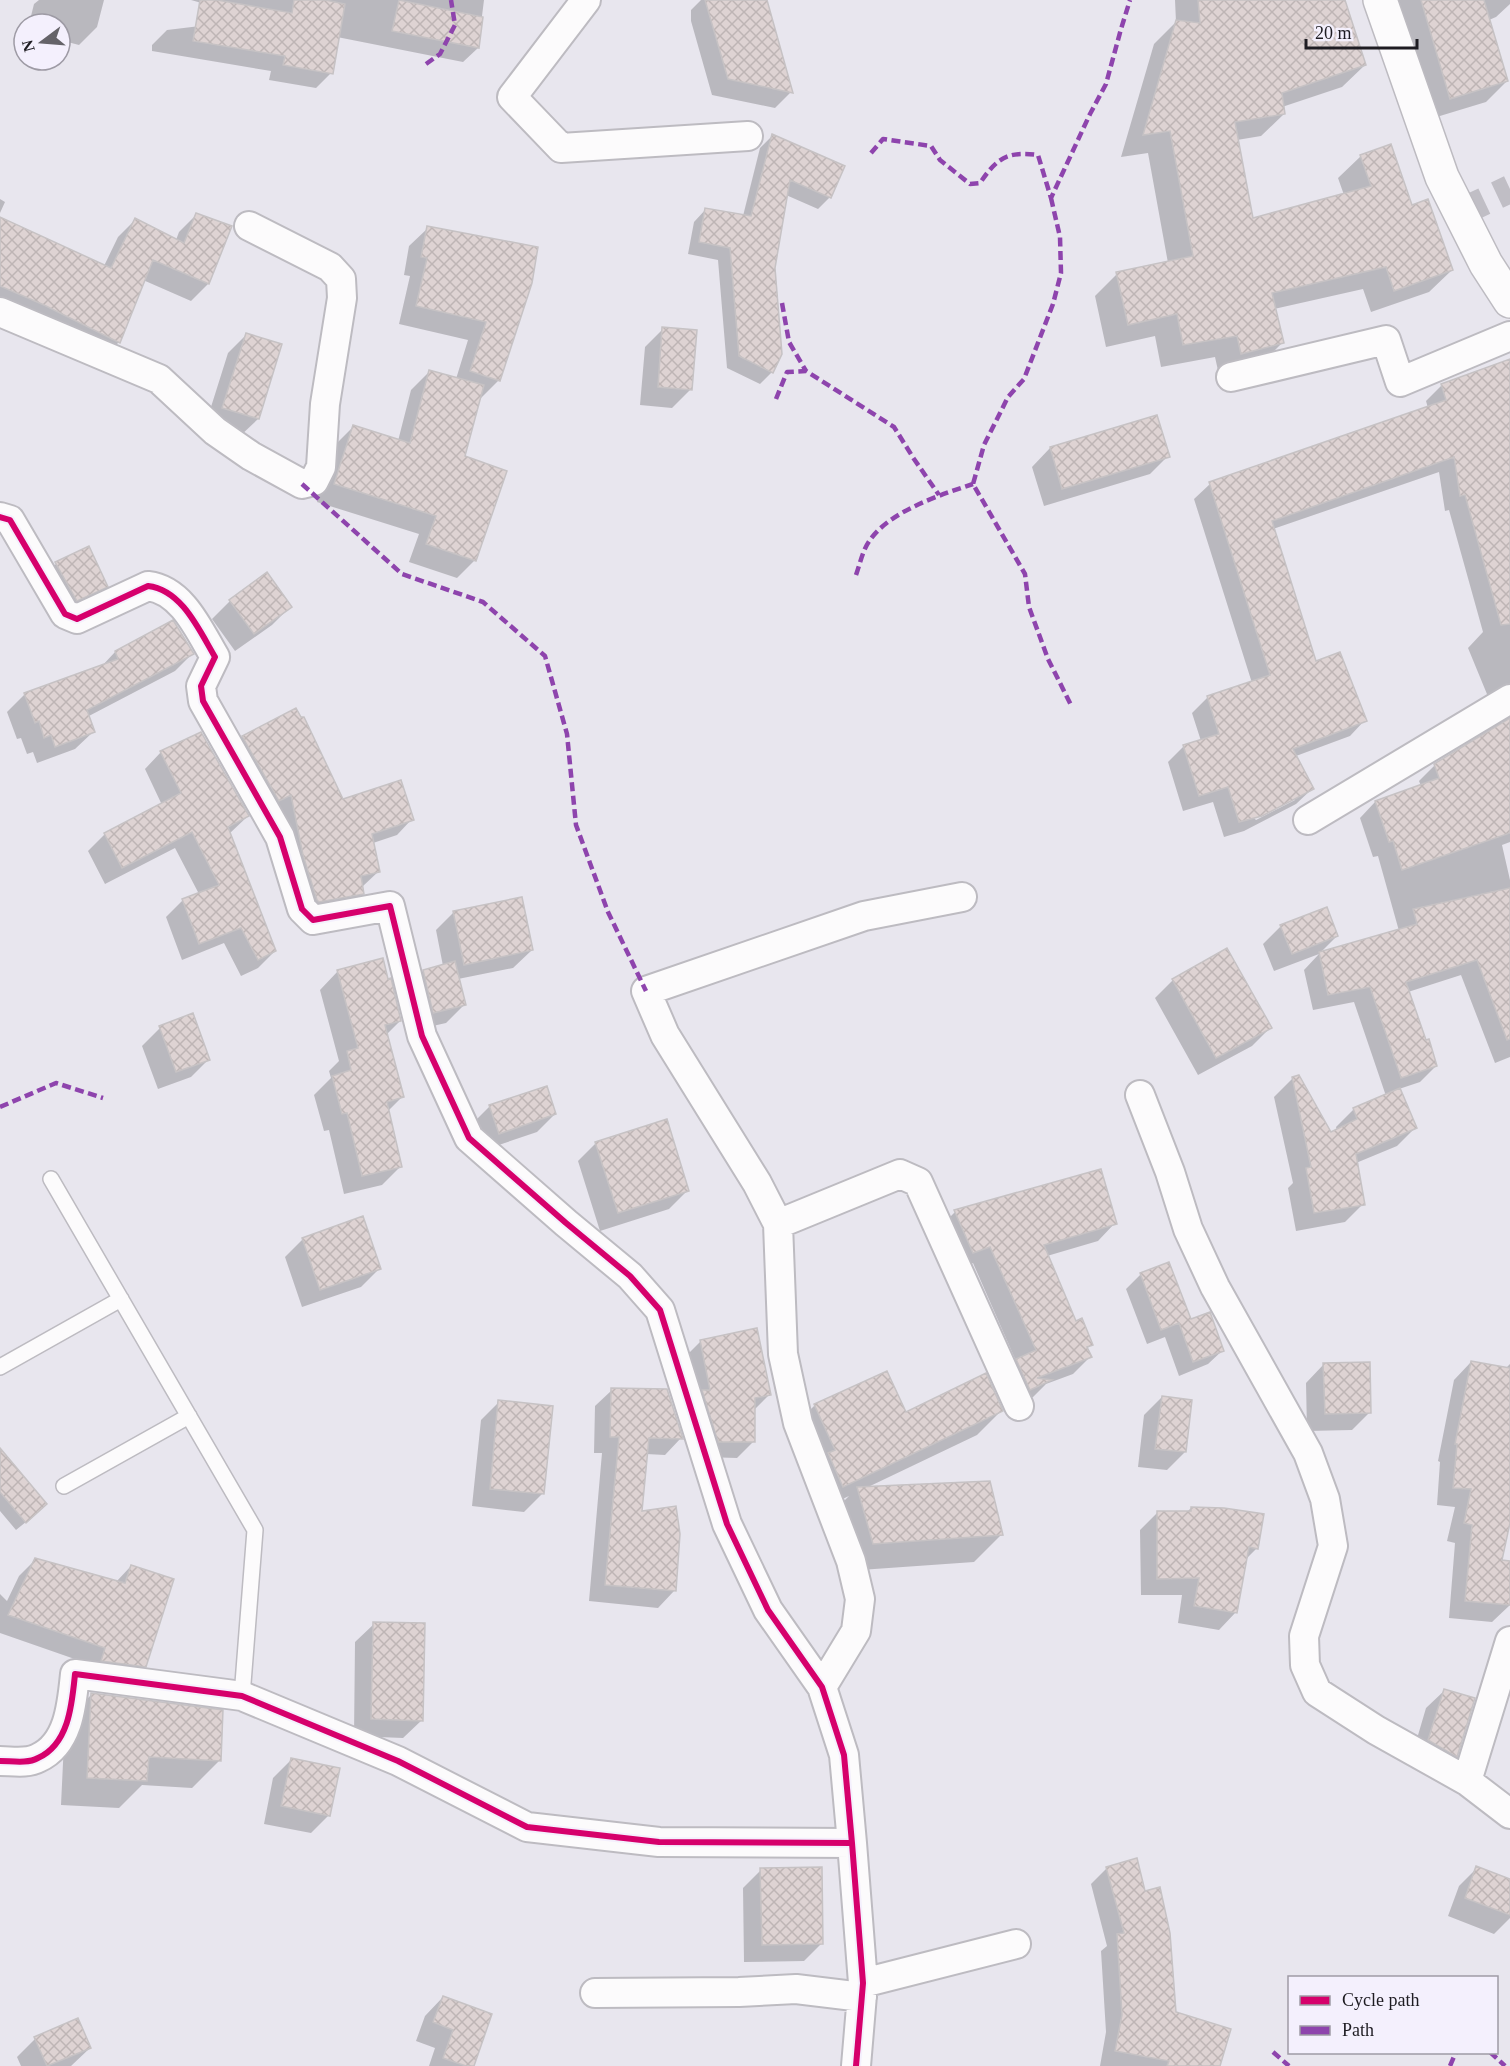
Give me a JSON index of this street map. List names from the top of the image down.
{
  "legend": ["Cycle path", "Path"],
  "scale_bar": "20 m",
  "north": "left"
}
